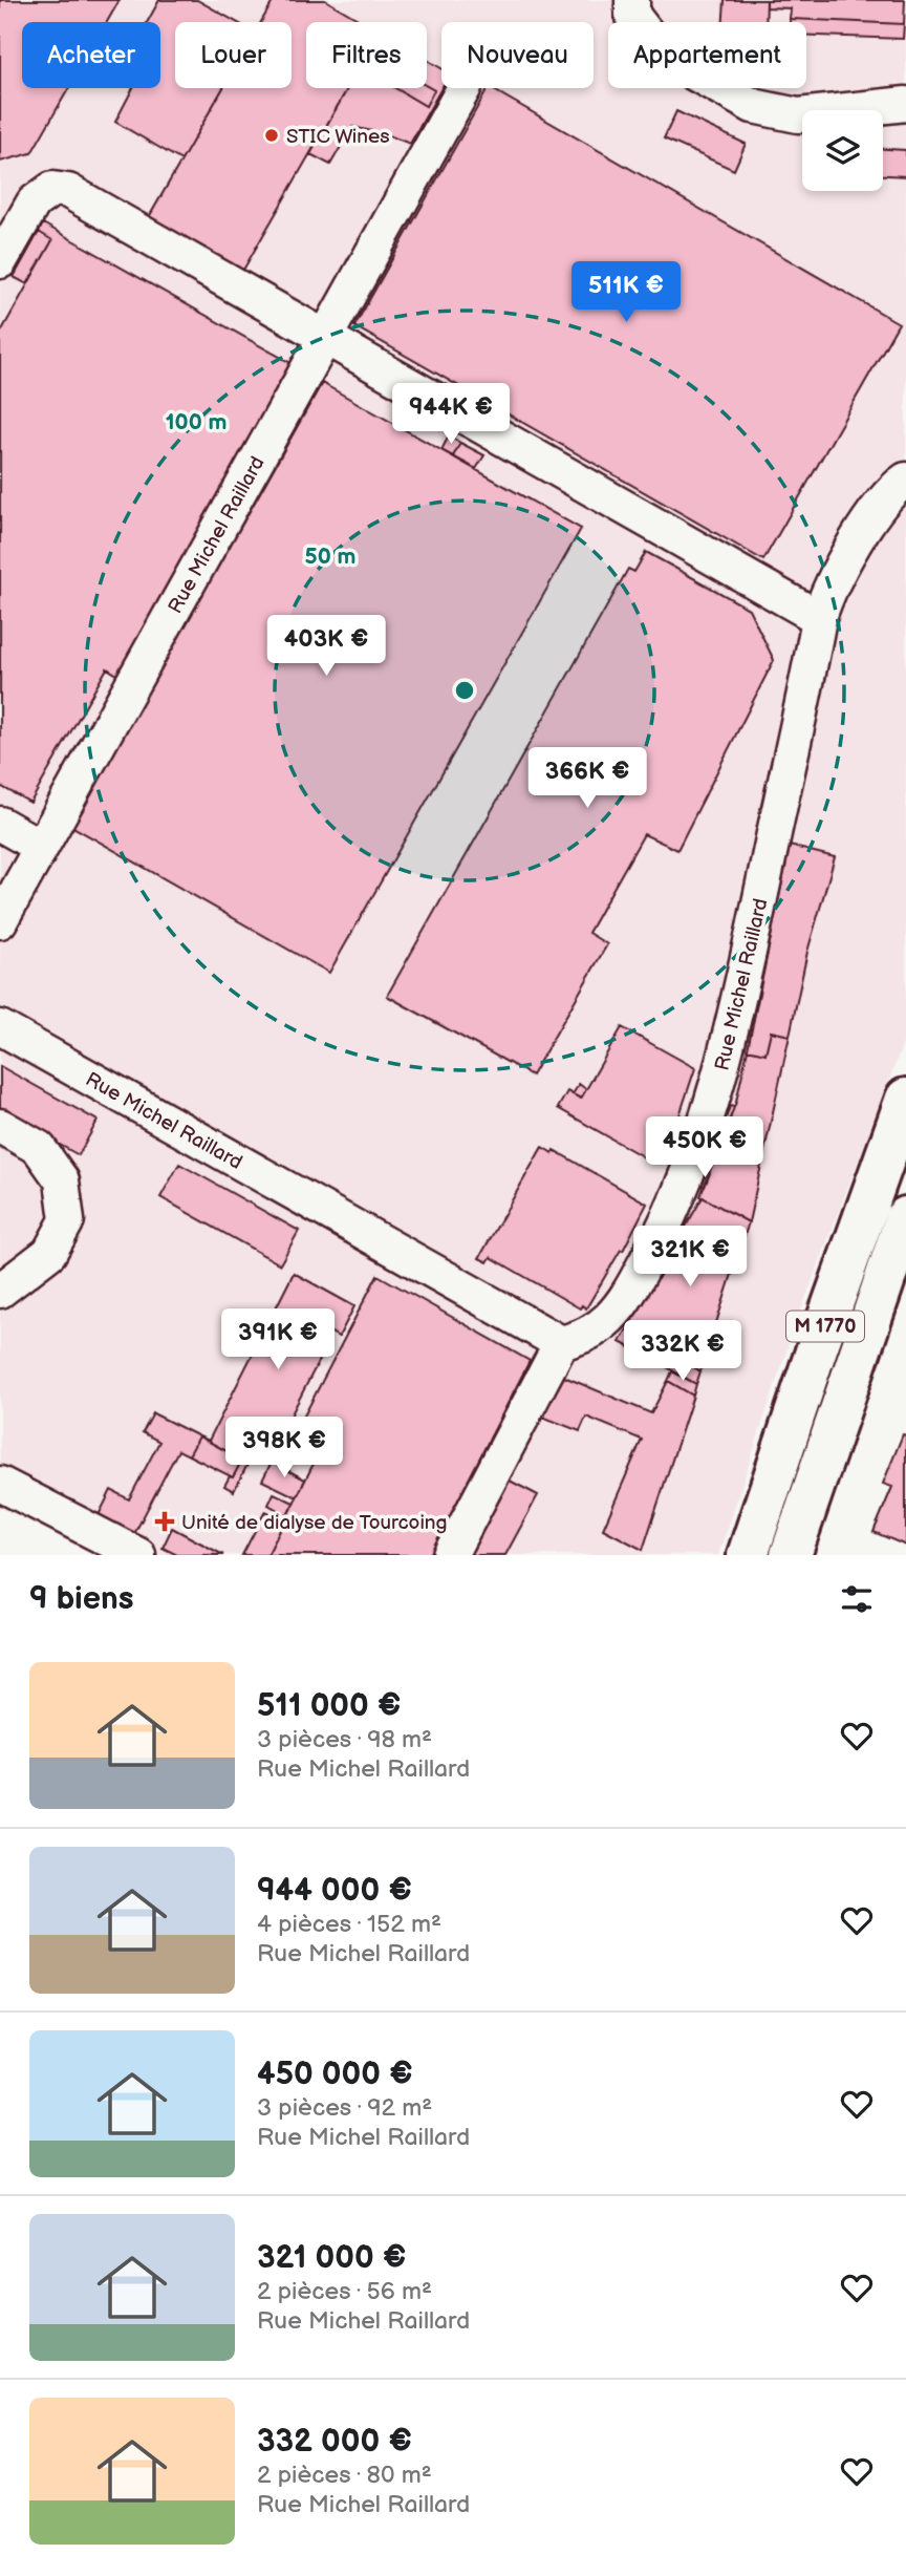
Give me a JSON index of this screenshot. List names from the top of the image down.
{
  "streets": {
    "main road": ["M 1770"],
    "street": ["Rue Michel Raillard"]
  },
  "places": {
    "other": ["STIC Wines"],
    "health": ["Unité de dialyse de Tourcoing"]
  },
  "page": {
    "chip": [
      "Acheter",
      "Louer",
      "Filtres",
      "Nouveau",
      "Appartement"
    ],
    "price": [
      "511K €",
      "944K €",
      "403K €",
      "366K €",
      "450K €",
      "321K €",
      "391K €",
      "332K €",
      "398K €"
    ],
    "heading": "9 biens",
    "list": [
      {
        "name": "511 000 €",
        "note": "3 pièces · 98 m² · Rue Michel Raillard"
      },
      {
        "name": "944 000 €",
        "note": "4 pièces · 152 m² · Rue Michel Raillard"
      },
      {
        "name": "450 000 €",
        "note": "3 pièces · 92 m² · Rue Michel Raillard"
      },
      {
        "name": "321 000 €",
        "note": "2 pièces · 56 m² · Rue Michel Raillard"
      },
      {
        "name": "332 000 €",
        "note": "2 pièces · 80 m² · Rue Michel Raillard"
      }
    ]
  },
  "rings": ["100 m", "50 m"]
}
